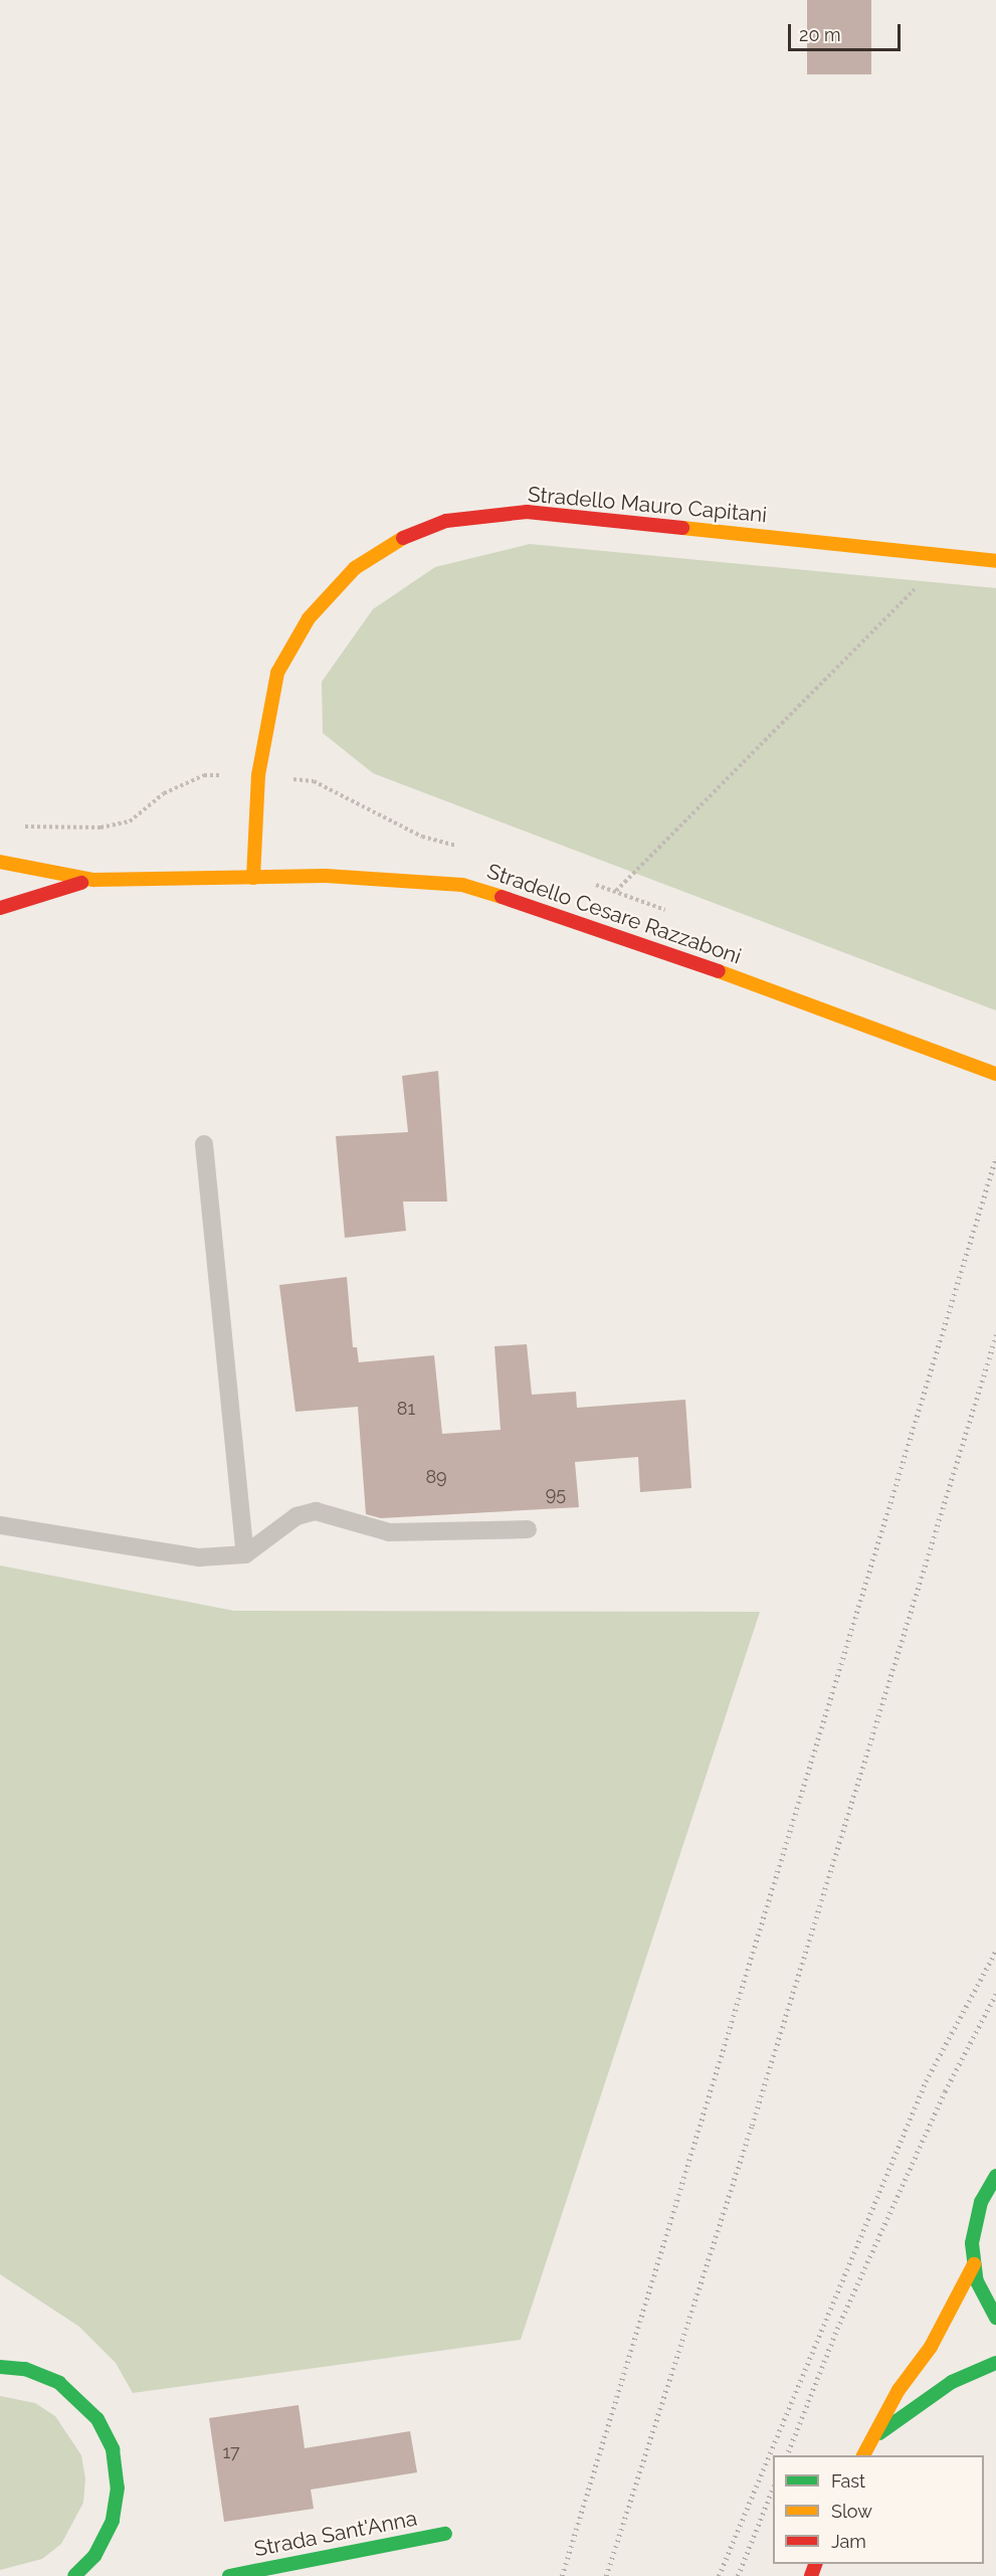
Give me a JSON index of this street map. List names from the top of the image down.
{
  "streets": {
    "street": ["Stradello Mauro Capitani", "Stradello Cesare Razzaboni", "Strada Sant'Anna"]
  },
  "crossings": [
    ["Stradello Mauro Capitani", "Stradello Cesare Razzaboni"]
  ],
  "house_numbers": [
    "81",
    "89",
    "95",
    "17"
  ],
  "legend": ["Fast", "Slow", "Jam"],
  "scale_bar": "20 m"
}
